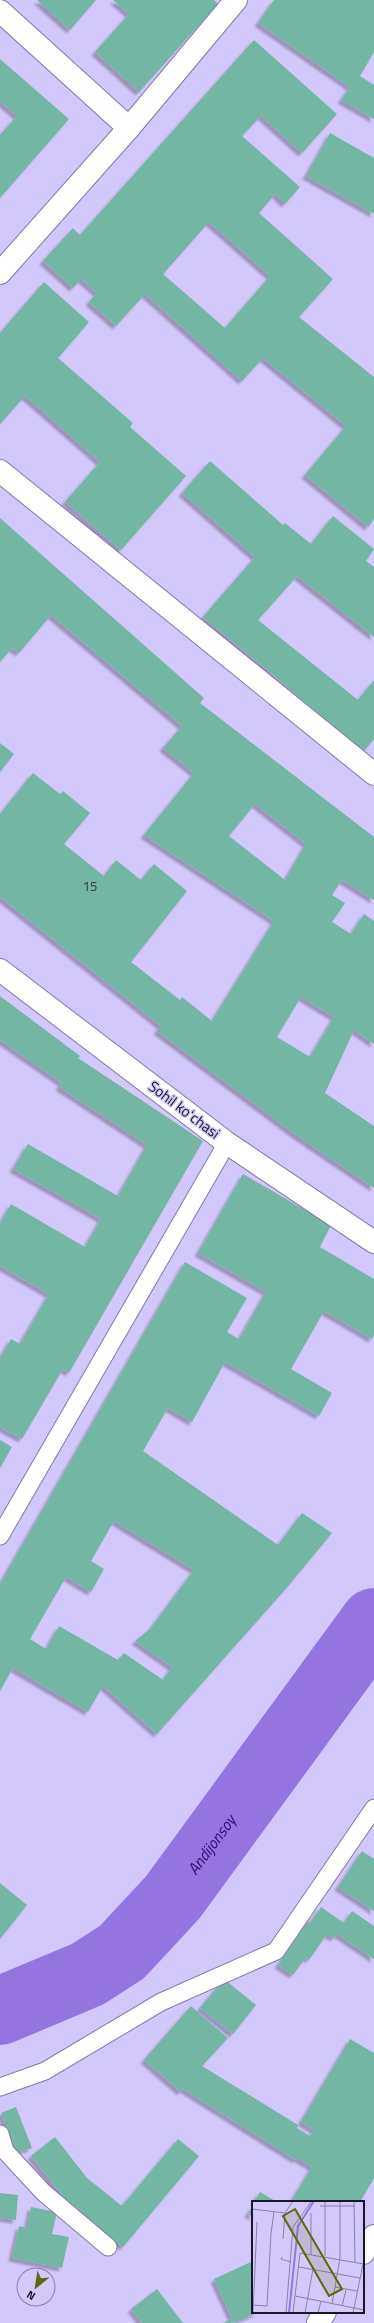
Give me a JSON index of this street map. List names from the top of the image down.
{
  "streets": {
    "street": ["Sohil koʻchasi"]
  },
  "water": ["Andijonsoy"],
  "house_numbers": ["15"],
  "north": "bottom left"
}
